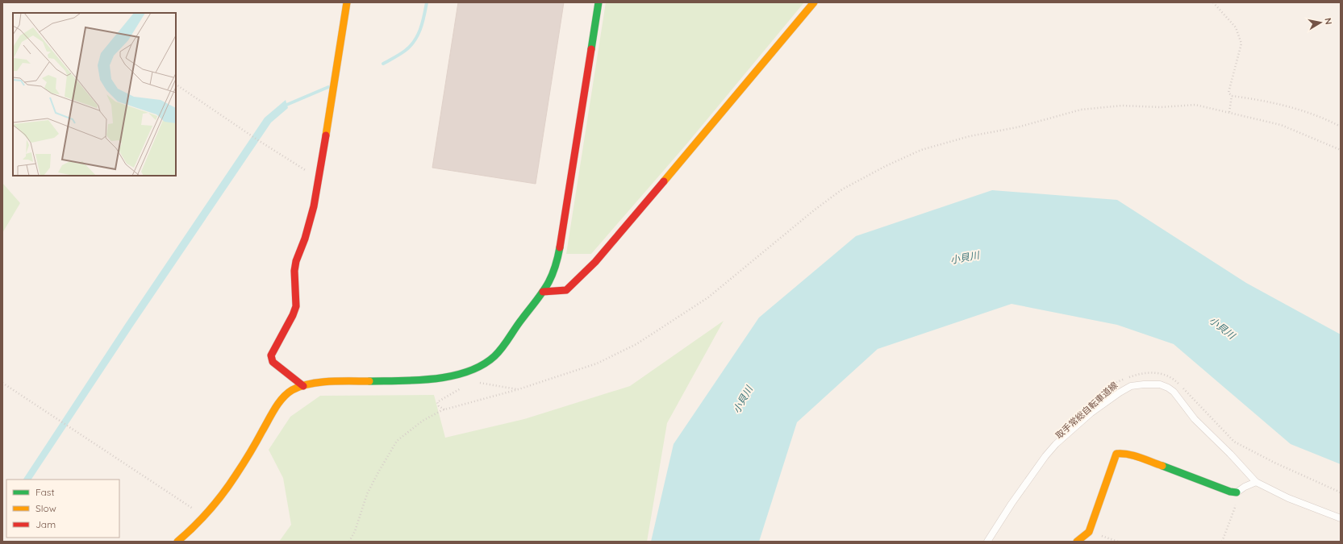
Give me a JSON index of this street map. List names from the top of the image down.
{
  "streets": {
    "path": ["取手常総自転車道線"]
  },
  "water": ["小貝川"],
  "legend": ["Fast", "Slow", "Jam"],
  "north": "right"
}
